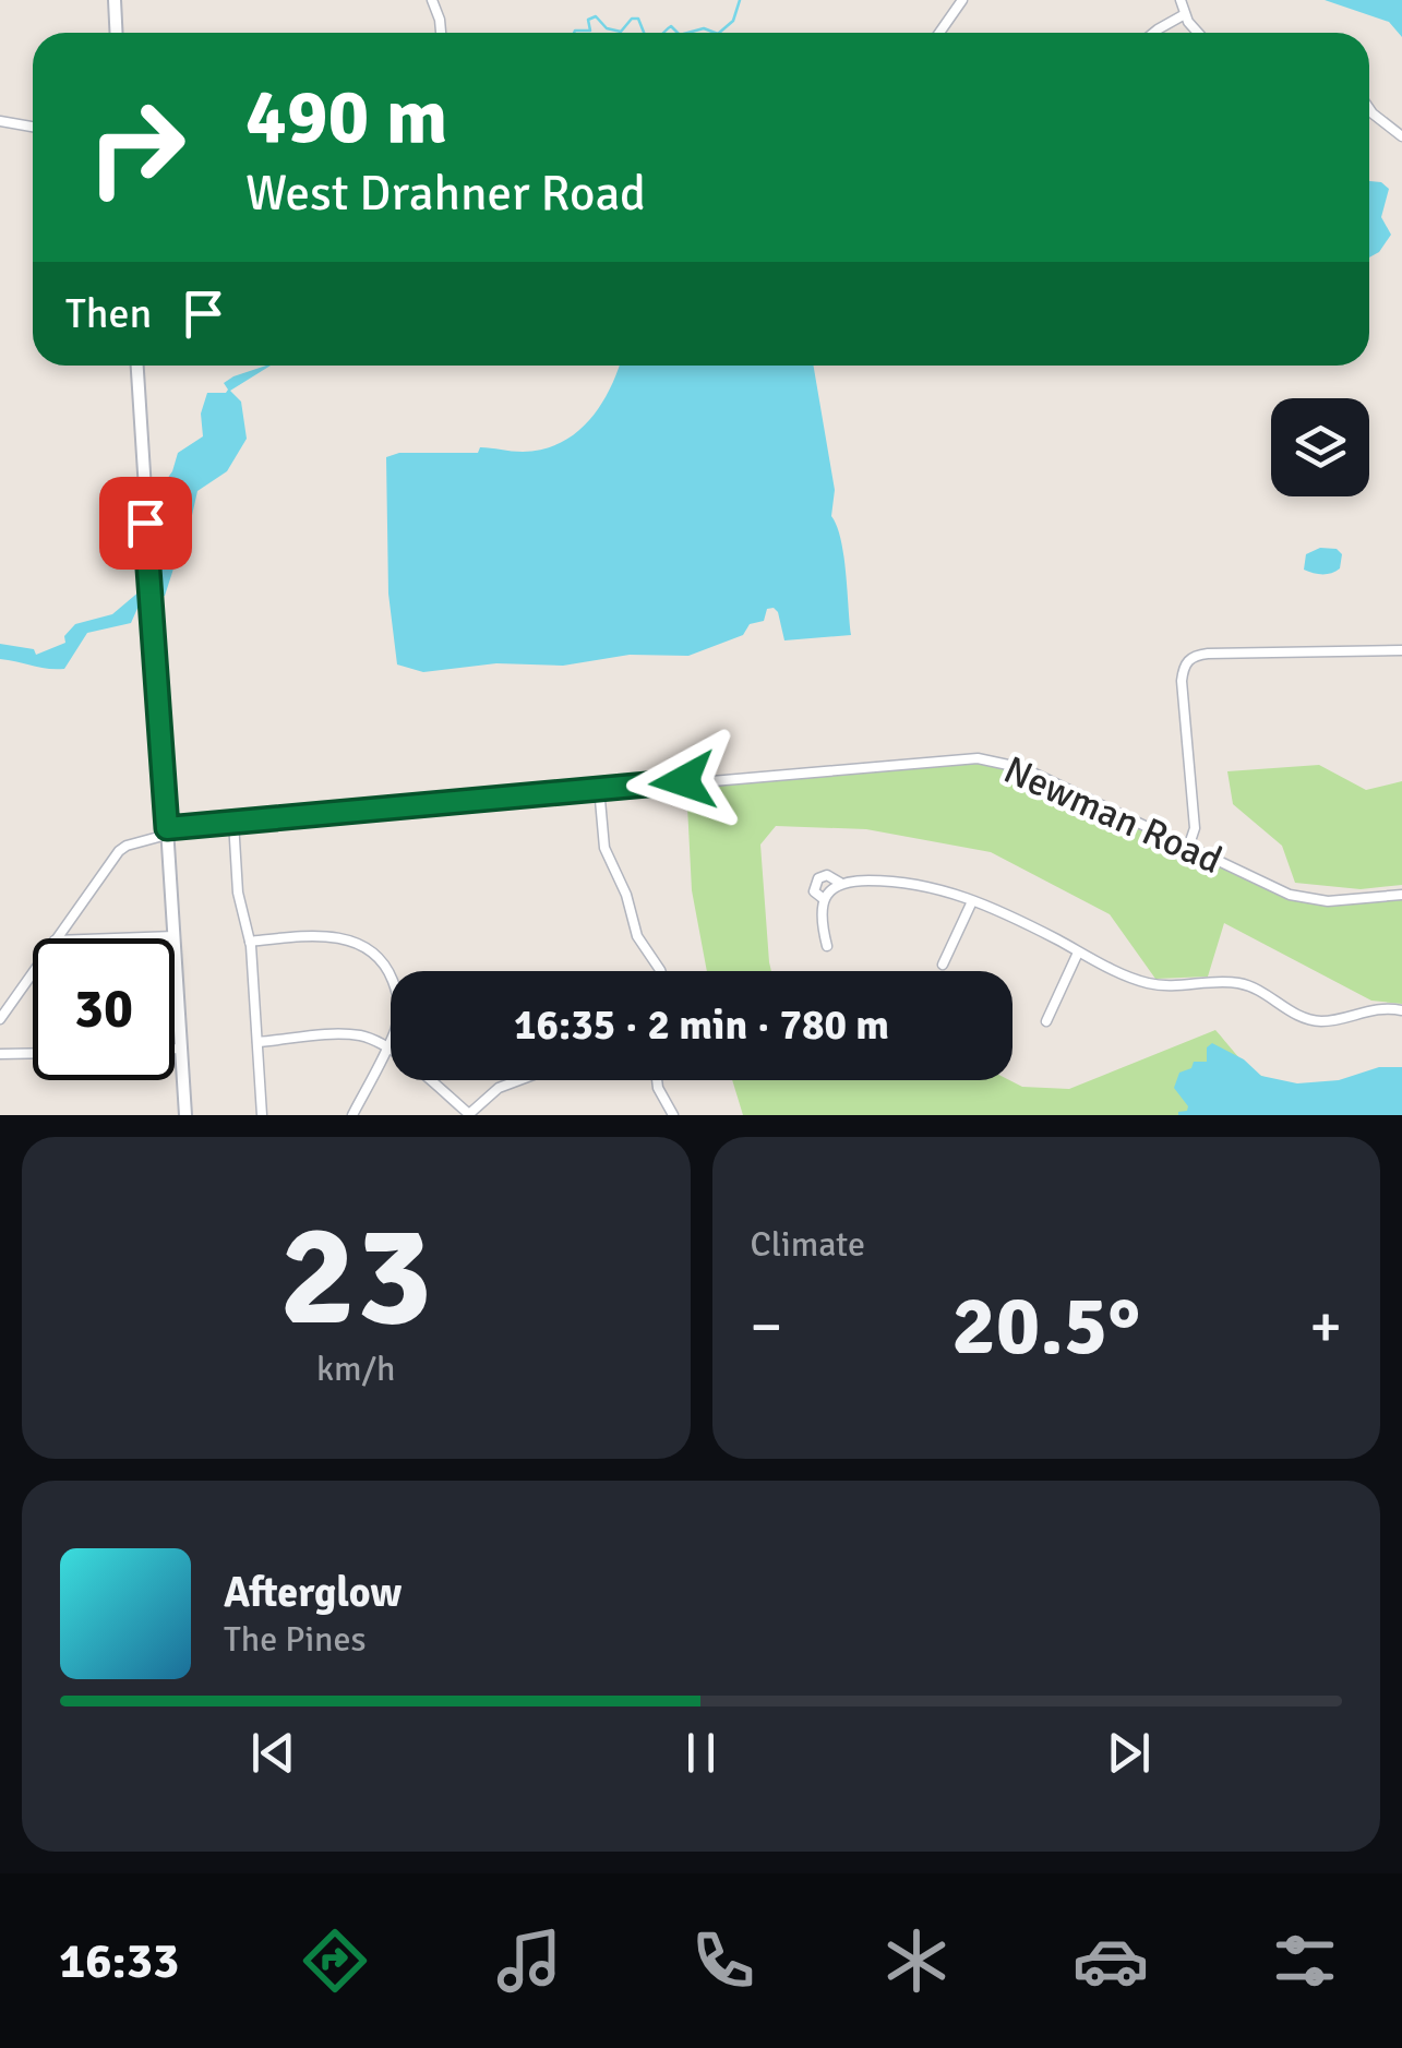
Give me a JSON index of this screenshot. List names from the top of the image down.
{
  "streets": {
    "street": ["Newman Road"]
  },
  "page": {
    "turn": ["490 m", "West Drahner Road"],
    "then": "Then",
    "limit": "30",
    "trip": "16:35 · 2 min · 780 m",
    "tile": [
      ["23", "km/h"],
      "Climate"
    ],
    "heat": ["−", "20.5°", "+"],
    "song": ["Afterglow", "The Pines"],
    "tabs": "16:33"
  }
}
